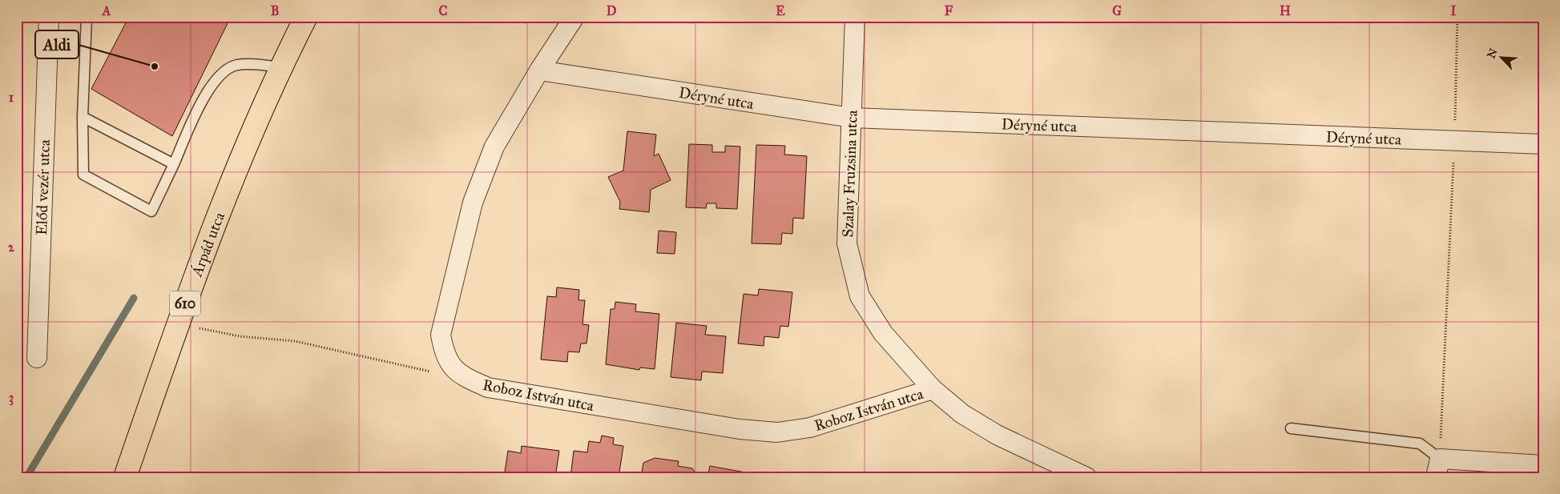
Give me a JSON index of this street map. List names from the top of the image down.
{
  "streets": {
    "main road": ["Árpád utca", "610"],
    "street": [
      "Déryné utca",
      "Szalay Fruzsina utca",
      "Előd vezér utca",
      "Roboz István utca"
    ]
  },
  "crossings": [
    ["Déryné utca", "Szalay Fruzsina utca"],
    ["Szalay Fruzsina utca", "Roboz István utca"]
  ],
  "places": ["Aldi"],
  "north": "top left",
  "grid": {
    "columns": [
      "A",
      "B",
      "C",
      "D",
      "E",
      "F",
      "G",
      "H",
      "I"
    ],
    "rows": ["1", "2", "3"]
  }
}
